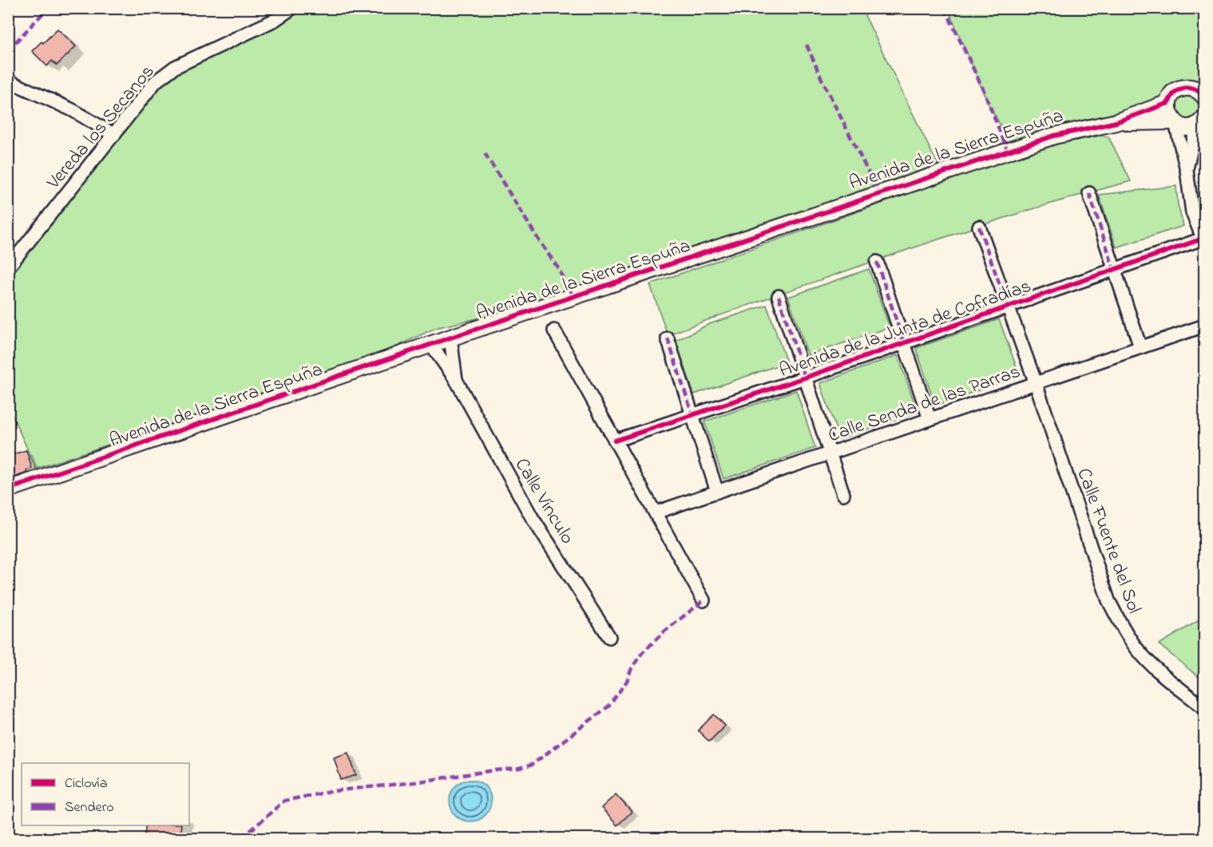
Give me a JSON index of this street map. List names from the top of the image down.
{
  "streets": {
    "main road": ["Avenida de la Sierra Espuña"],
    "street": [
      "Vereda los Secanos",
      "Avenida de la Junta de Cofradías",
      "Calle Senda de las Parras",
      "Calle Vínculo",
      "Calle Fuente del Sol"
    ]
  },
  "crossings": [
    ["Avenida de la Sierra Espuña", "Calle Vínculo"],
    ["Avenida de la Junta de Cofradías", "Calle Fuente del Sol"],
    ["Calle Senda de las Parras", "Calle Fuente del Sol"]
  ],
  "legend": ["Ciclovía", "Sendero"]
}
